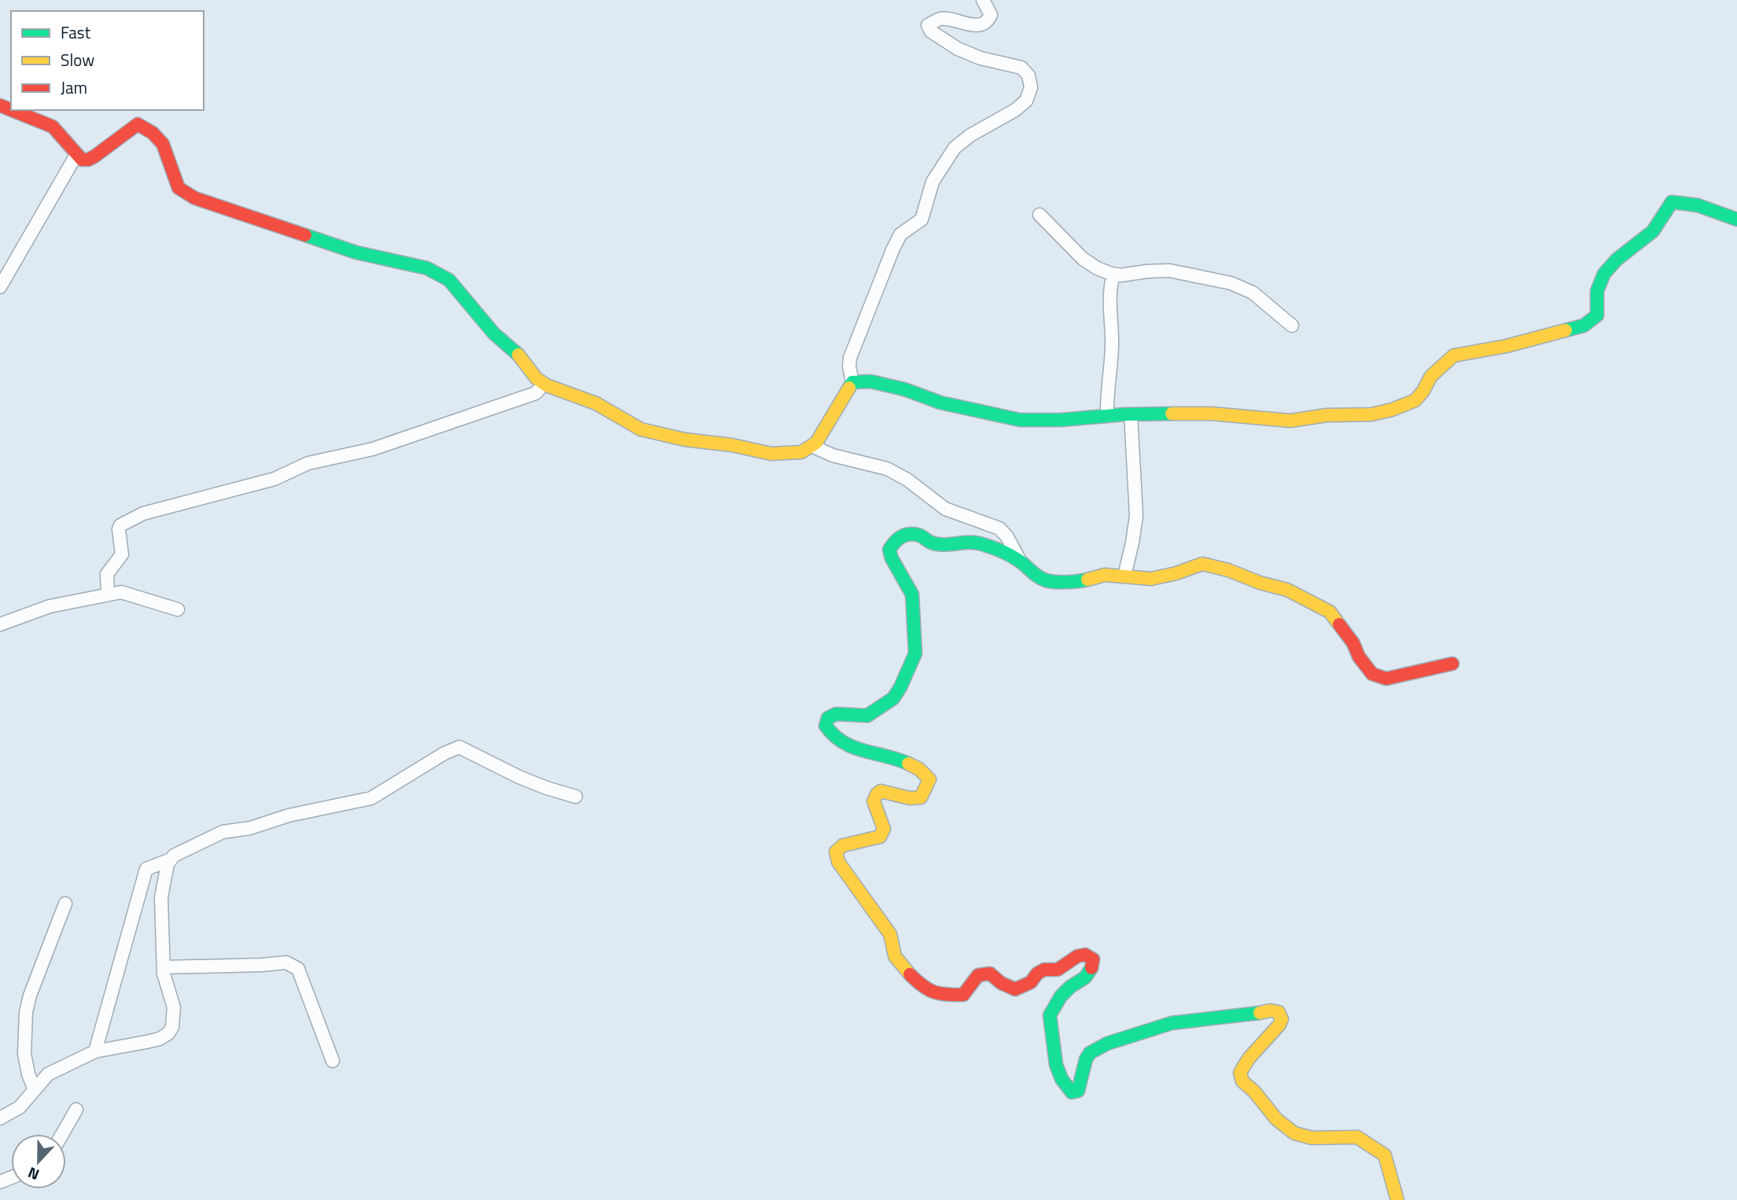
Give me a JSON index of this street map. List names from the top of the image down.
{
  "legend": ["Fast", "Slow", "Jam"],
  "north": "bottom"
}
